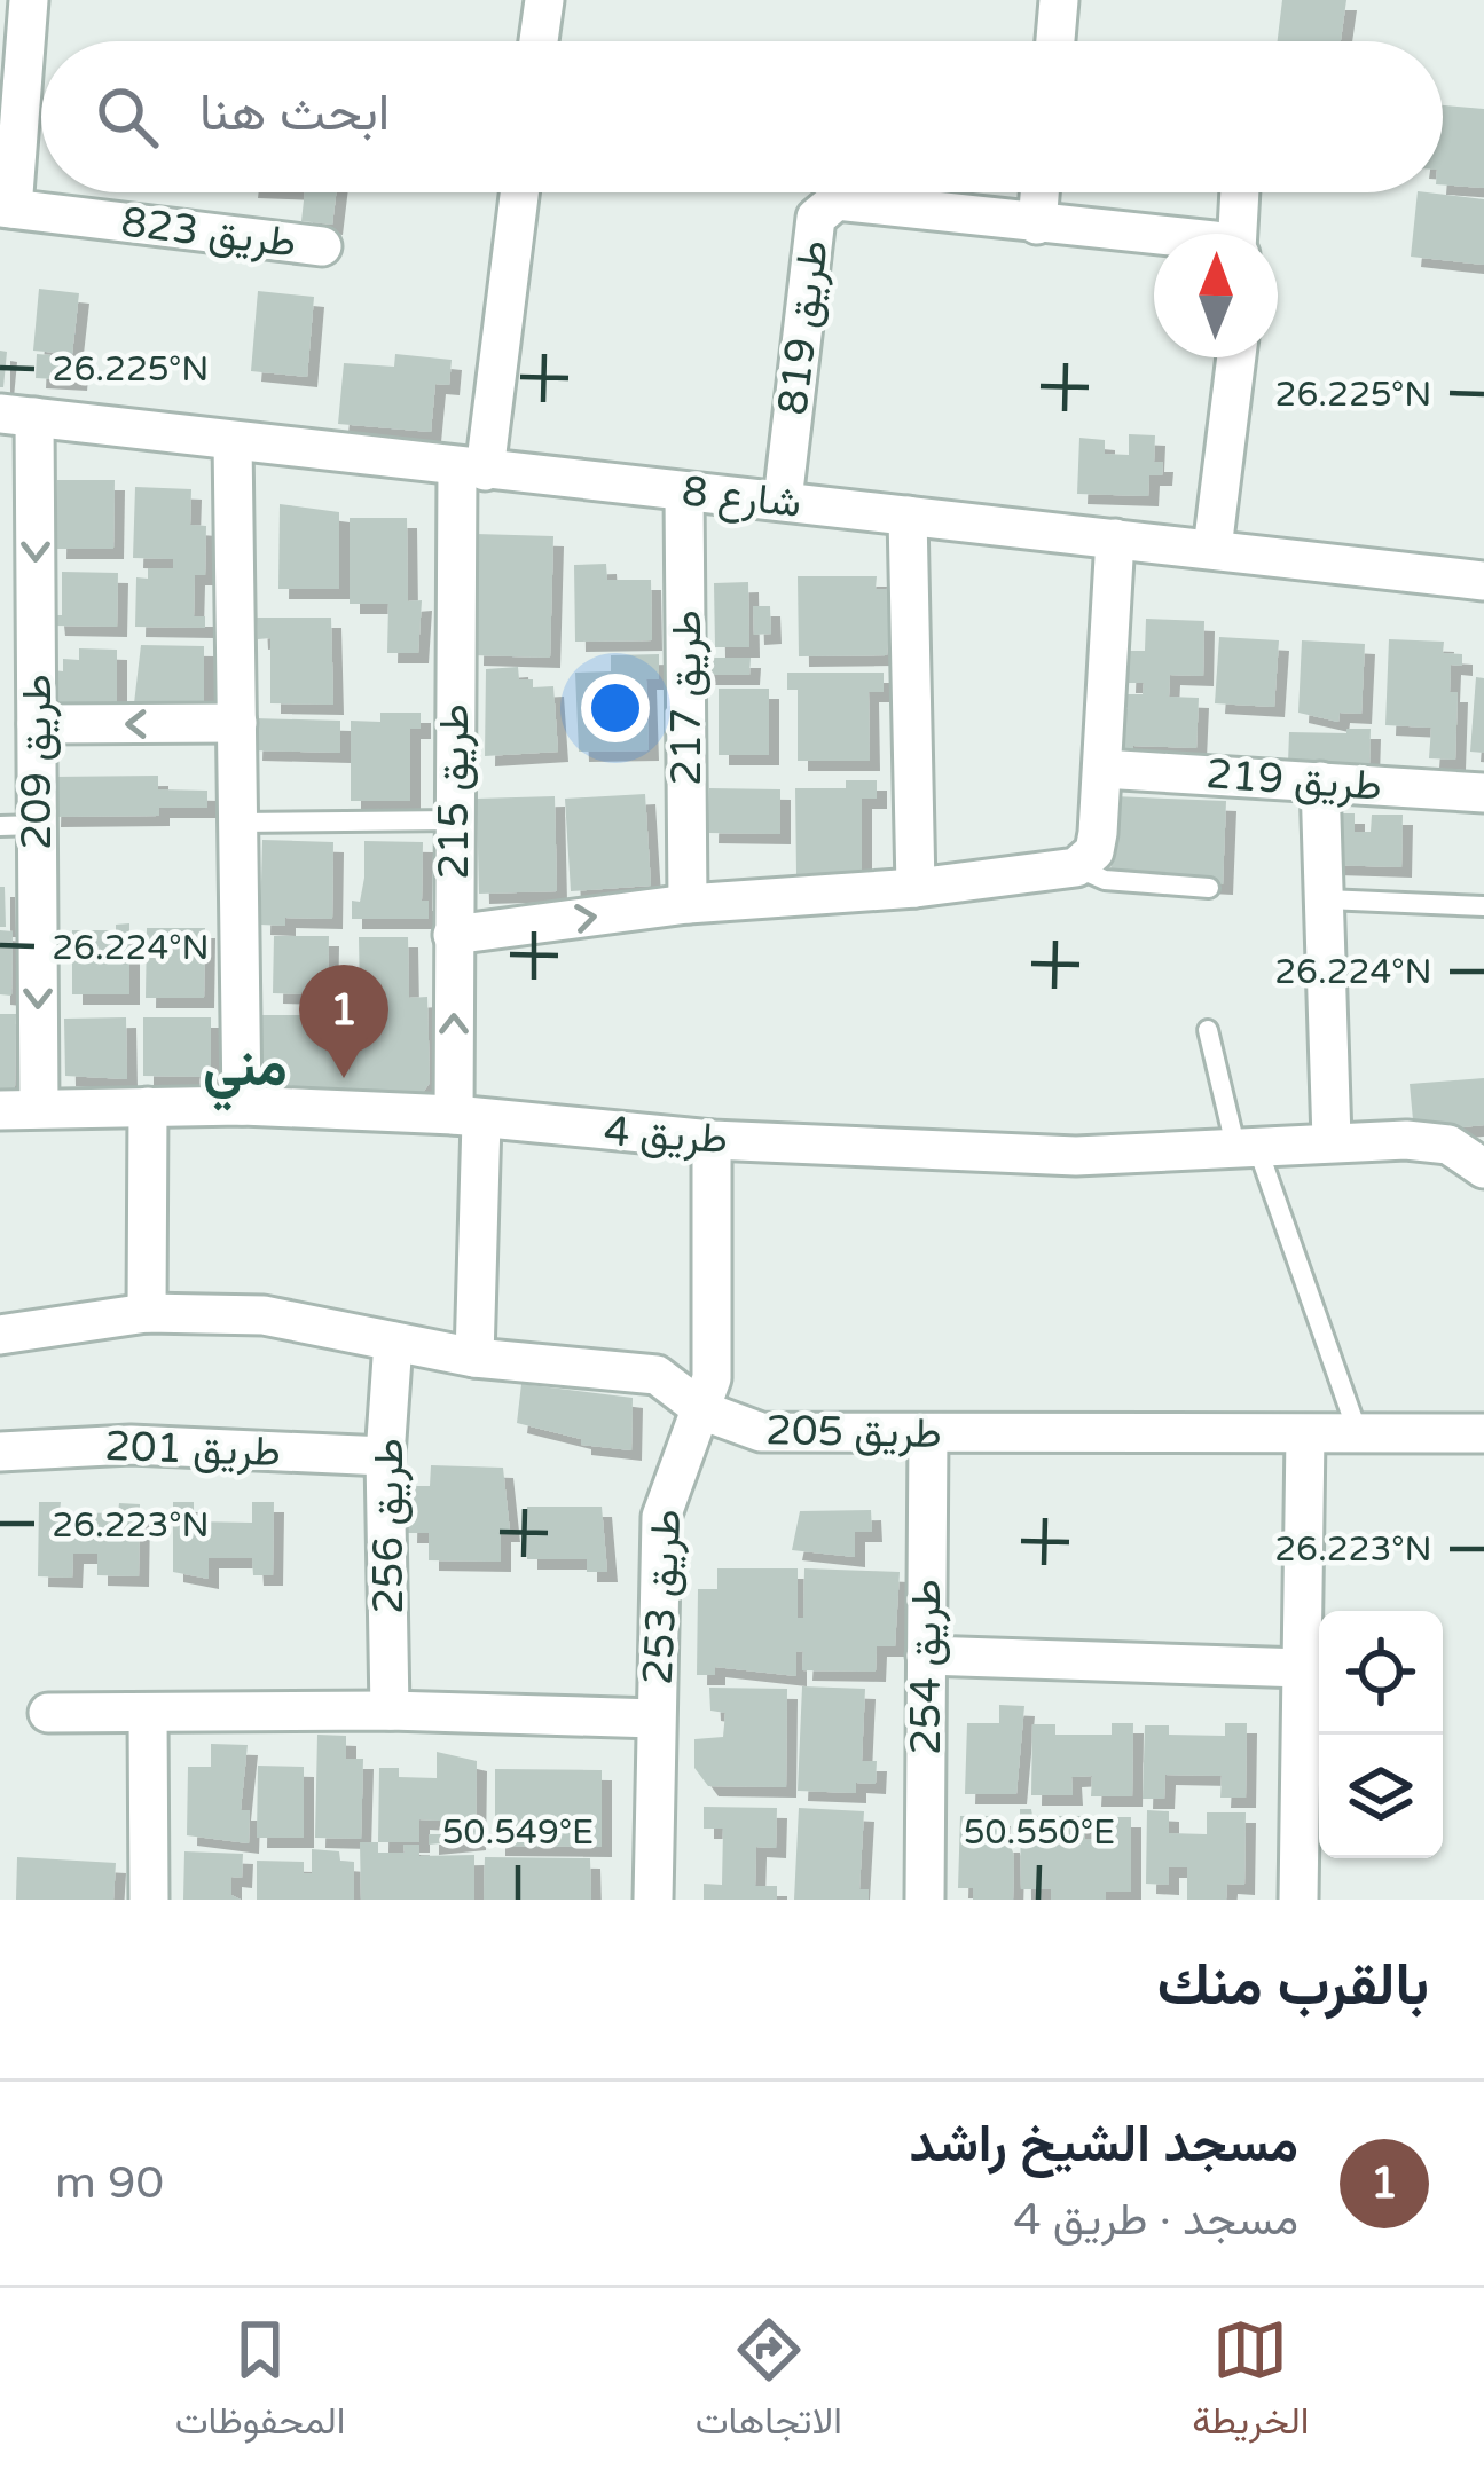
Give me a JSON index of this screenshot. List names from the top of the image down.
{
  "streets": {
    "street": [
      "طريق 823",
      "طريق 819",
      "شارع 8",
      "طريق 217",
      "طريق 209",
      "طريق 219",
      "طريق 215",
      "طريق 4",
      "طريق 205",
      "طريق 201",
      "طريق 256",
      "طريق 253",
      "طريق 254"
    ]
  },
  "crossings": [
    ["طريق 819", "شارع 8"],
    ["شارع 8", "طريق 217"],
    ["شارع 8", "طريق 209"],
    ["شارع 8", "طريق 215"],
    ["طريق 209", "طريق 4"],
    ["طريق 215", "طريق 4"],
    ["طريق 215", "طريق 205"],
    ["طريق 4", "طريق 253"],
    ["طريق 205", "طريق 256"],
    ["طريق 205", "طريق 253"],
    ["طريق 205", "طريق 254"],
    ["طريق 201", "طريق 256"]
  ],
  "districts": ["مني"],
  "north": "top",
  "page": {
    "search": "ابحث هنا",
    "pins": "1",
    "heading": "بالقرب منك",
    "list": [
      {
        "mark": "1",
        "name": "مسجد الشيخ راشد",
        "note": "مسجد · طريق 4",
        "value": "90 m"
      }
    ],
    "nav": ["الخريطة", "الاتجاهات", "المحفوظات"]
  },
  "coordinates": [
    "26.225°N",
    "26.224°N",
    "26.223°N",
    "50.549°E",
    "50.550°E"
  ]
}
